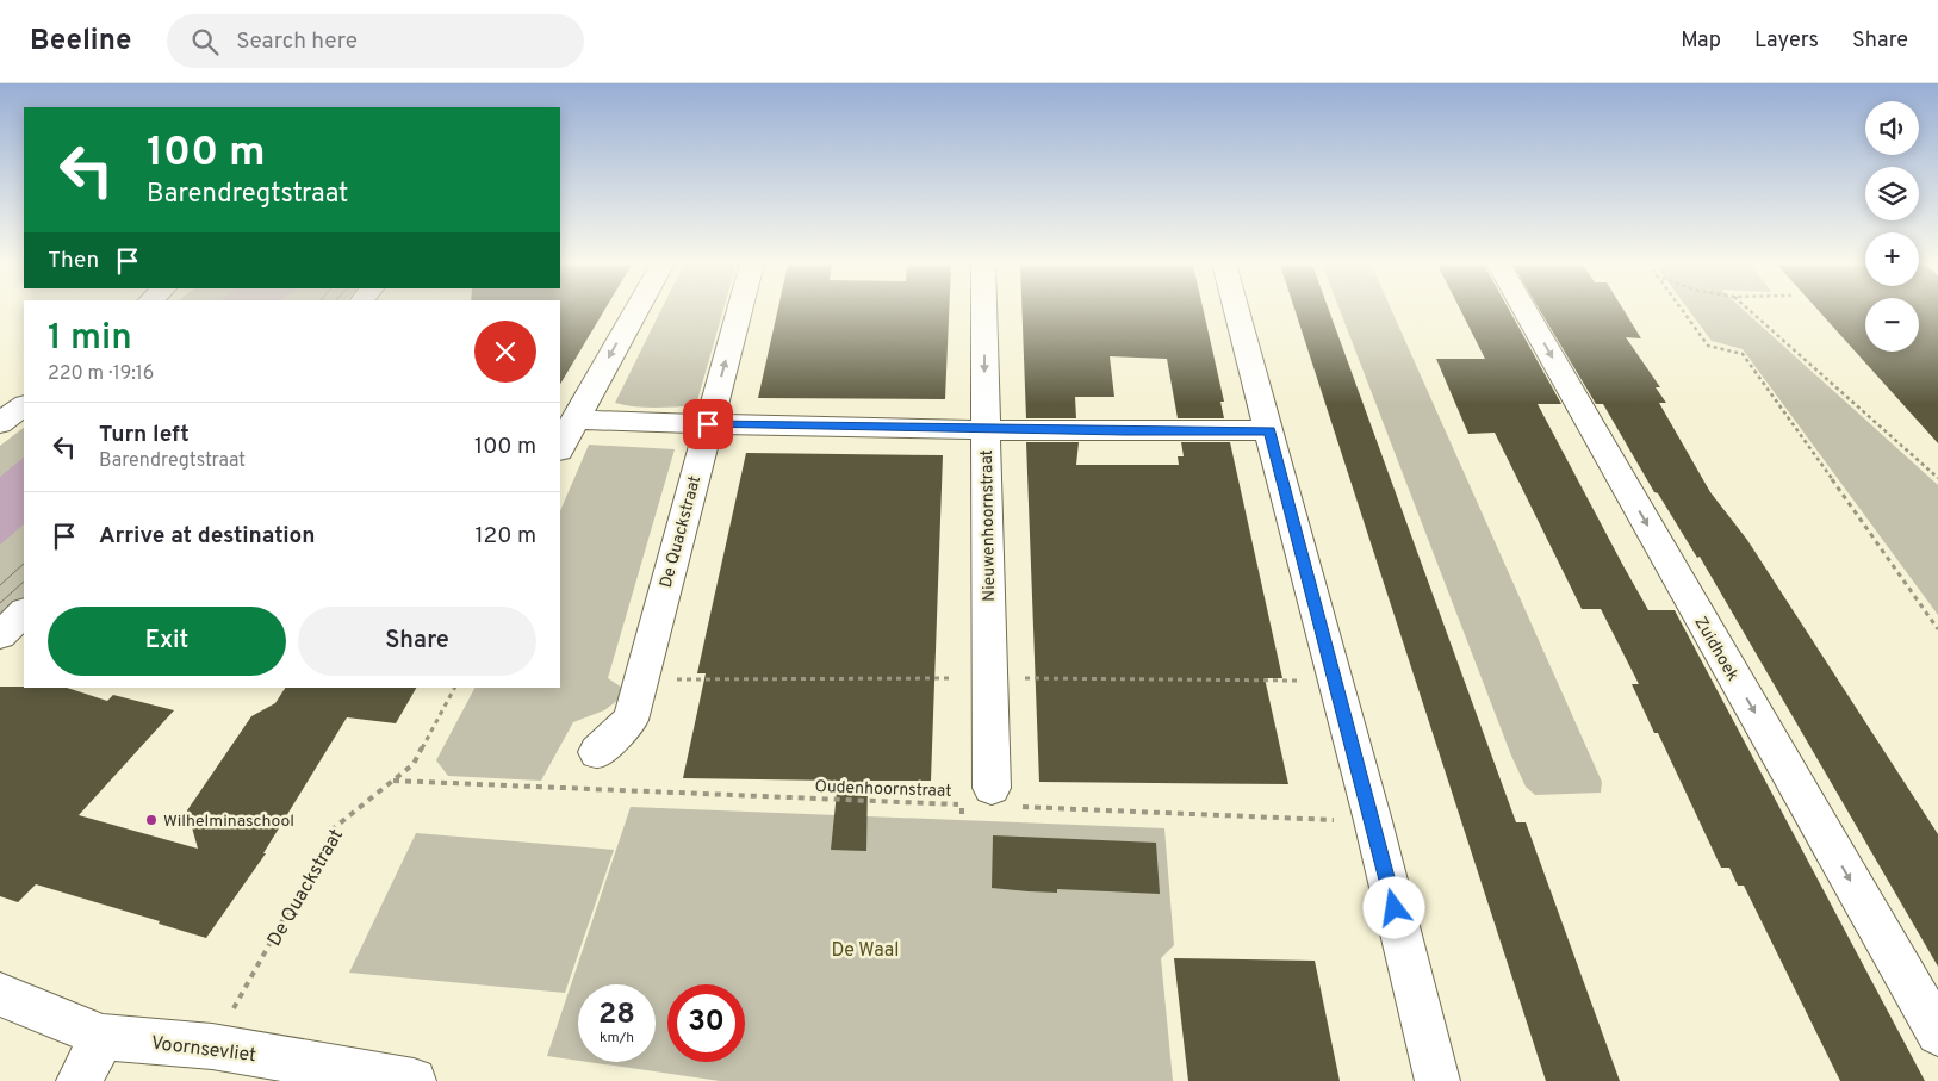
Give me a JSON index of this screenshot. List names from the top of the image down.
{
  "streets": {
    "street": [
      "Nieuwenhoornstraat",
      "De Quackstraat",
      "Zuidhoek",
      "Voornsevliet"
    ],
    "path": ["Oudenhoornstraat"]
  },
  "crossings": [
    ["Nieuwenhoornstraat", "Oudenhoornstraat"],
    ["De Quackstraat", "Oudenhoornstraat"],
    ["De Quackstraat", "Voornsevliet"]
  ],
  "one_way": ["Zuidhoek"],
  "parks": ["De Waal"],
  "places": ["Wilhelminaschool"],
  "page": {
    "header": "Beeline",
    "search": "Search here",
    "nav": ["Map", "Layers", "Share"],
    "map_buttons": ["+", "−"],
    "turn": ["100 m", "Barendregtstraat"],
    "then": "Then",
    "heading": ["1 min", "220 m · 19:16"],
    "list": [
      {
        "name": "Turn left",
        "note": "Barendregtstraat",
        "value": "100 m"
      },
      {
        "name": "Arrive at destination",
        "value": "120 m"
      }
    ],
    "buttons": ["Exit", "Share"],
    "speed": "28 km/h",
    "limit": "30"
  }
}
